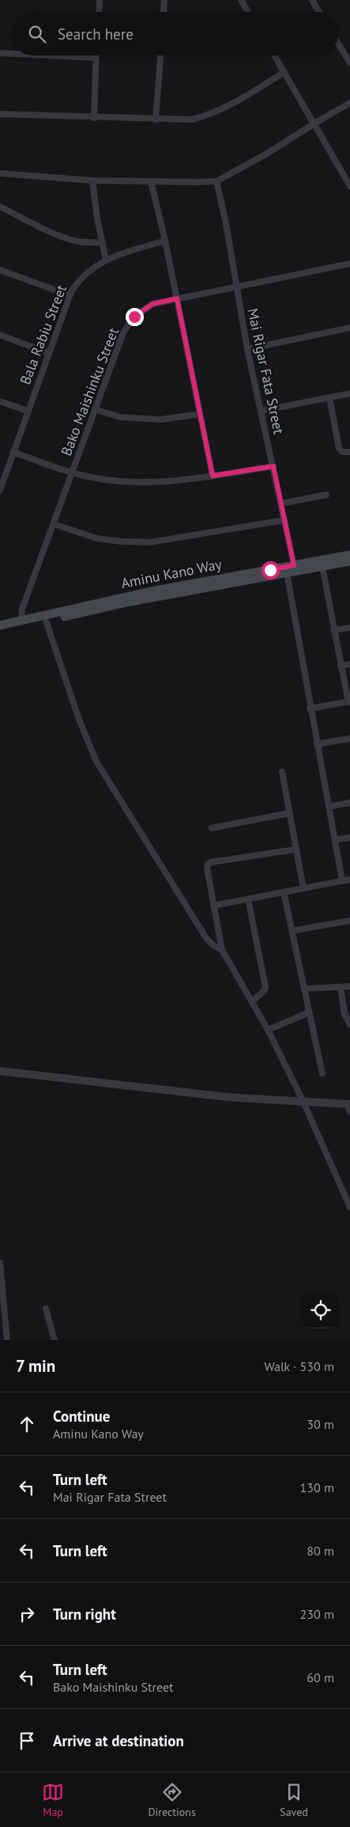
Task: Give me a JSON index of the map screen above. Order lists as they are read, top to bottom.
{
  "streets": {
    "main road": ["Aminu Kano Way"],
    "street": ["Bala Rabiu Street", "Mai Rigar Fata Street", "Bako Maishinku Street"]
  },
  "crossings": [
    ["Mai Rigar Fata Street", "Bako Maishinku Street"],
    ["Mai Rigar Fata Street", "Aminu Kano Way"],
    ["Bako Maishinku Street", "Aminu Kano Way"]
  ],
  "page": {
    "search": "Search here",
    "heading": ["7 min", "Walk · 530 m"],
    "list": [
      ["Continue", "Aminu Kano Way", "30 m"],
      ["Turn left", "Mai Rigar Fata Street", "130 m"],
      ["Turn left", "80 m"],
      ["Turn right", "230 m"],
      ["Turn left", "Bako Maishinku Street", "60 m"],
      "Arrive at destination"
    ],
    "nav": ["Map", "Directions", "Saved"]
  }
}
